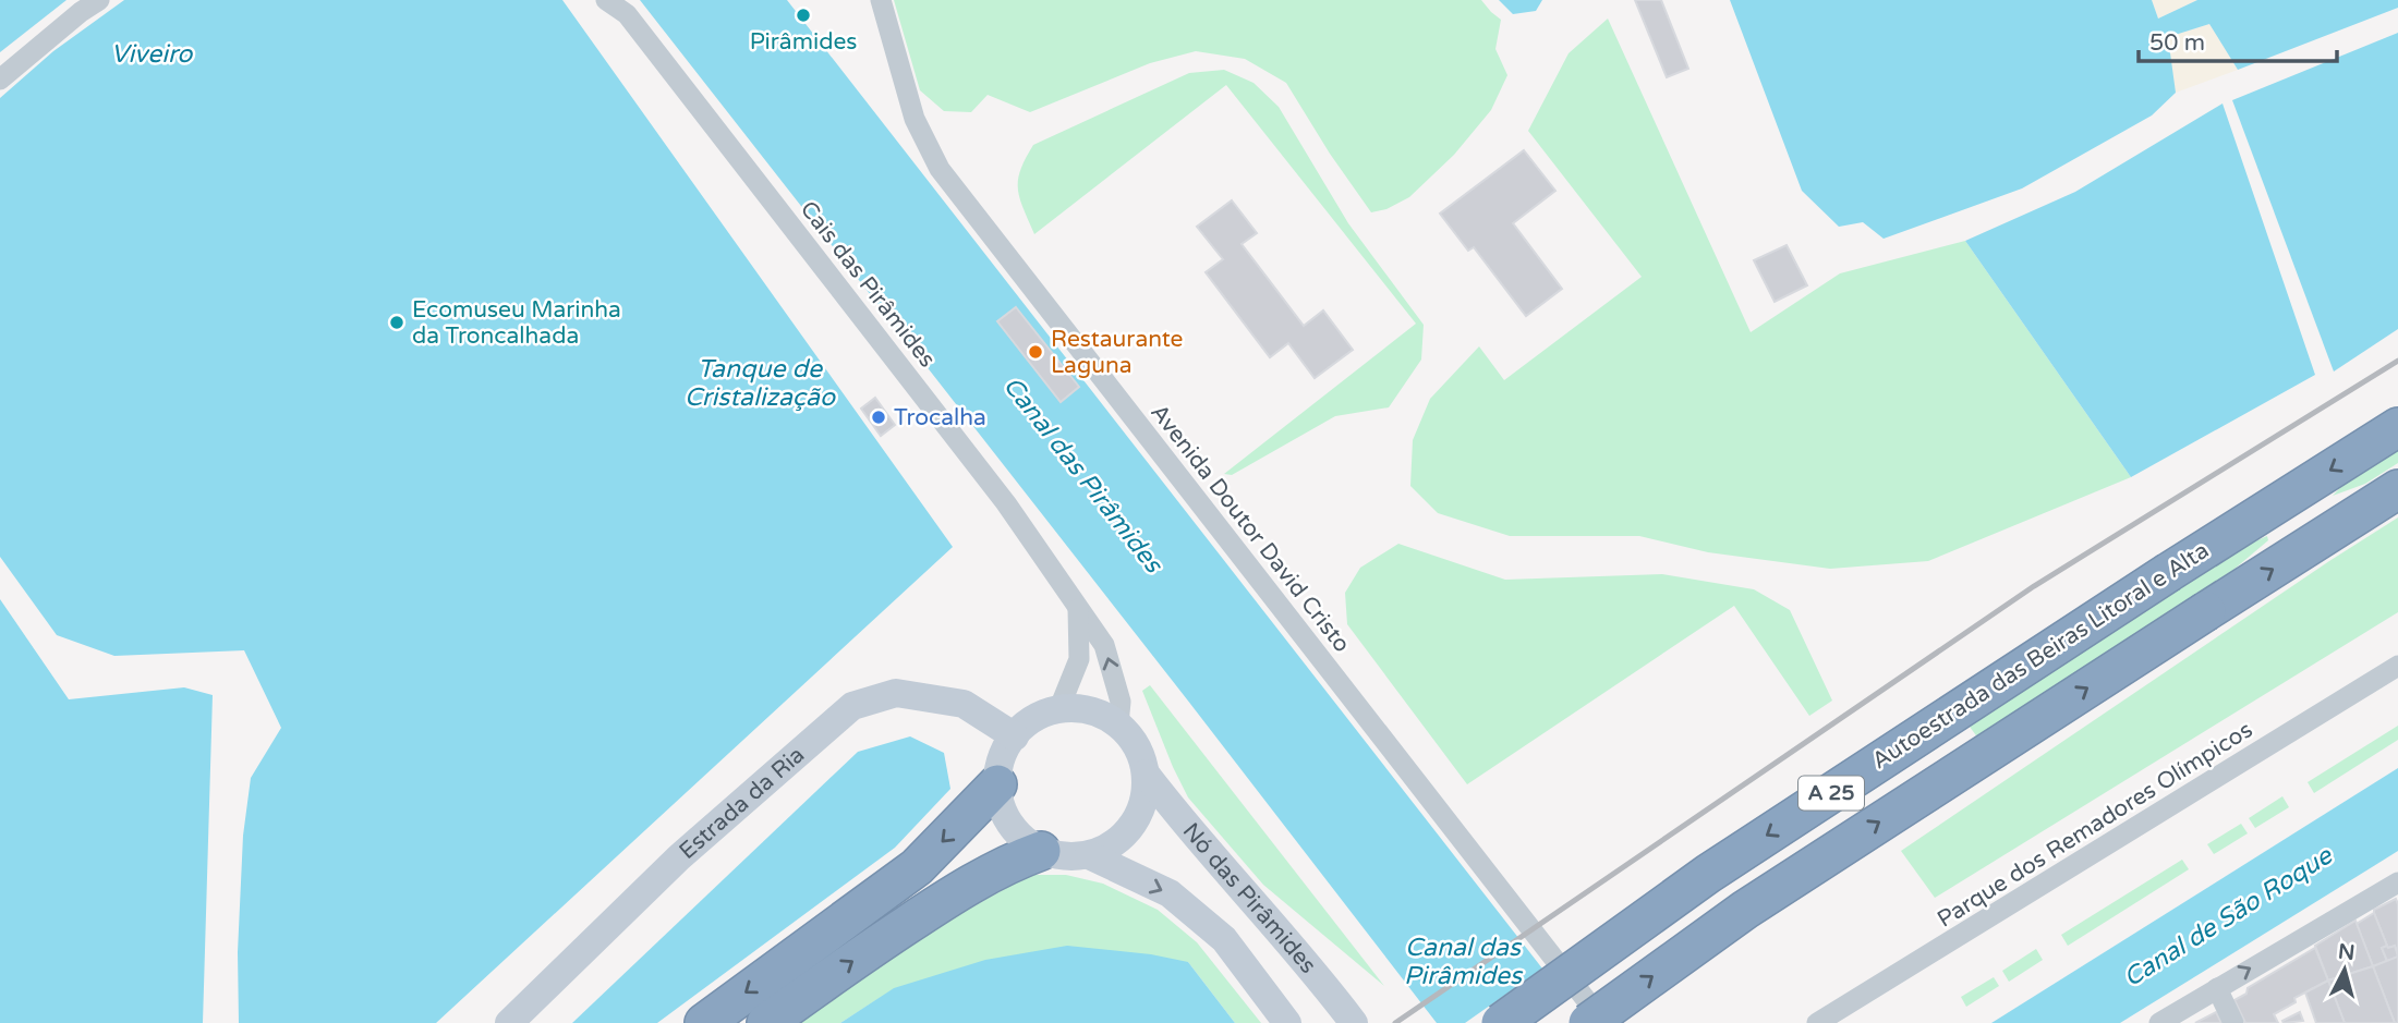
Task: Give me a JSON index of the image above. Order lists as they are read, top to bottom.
{
  "streets": {
    "highway": ["Autoestrada das Beiras Litoral e Alta", "A 25"],
    "main road": ["Estrada da Ria", "Nó das Pirâmides"],
    "street": ["Cais das Pirâmides", "Avenida Doutor David Cristo", "Parque dos Remadores Olímpicos"]
  },
  "crossings": [
    ["Cais das Pirâmides", "Estrada da Ria"],
    ["Cais das Pirâmides", "Nó das Pirâmides"],
    ["Estrada da Ria", "Nó das Pirâmides"]
  ],
  "water": [
    "Viveiro",
    "Tanque de Cristalização",
    "Canal das Pirâmides",
    "Canal de São Roque"
  ],
  "places": [
    "Pirâmides",
    "Ecomuseu Marinha da Troncalhada",
    "Restaurante Laguna",
    "Trocalha"
  ],
  "scale_bar": "50 m",
  "north": "top"
}
